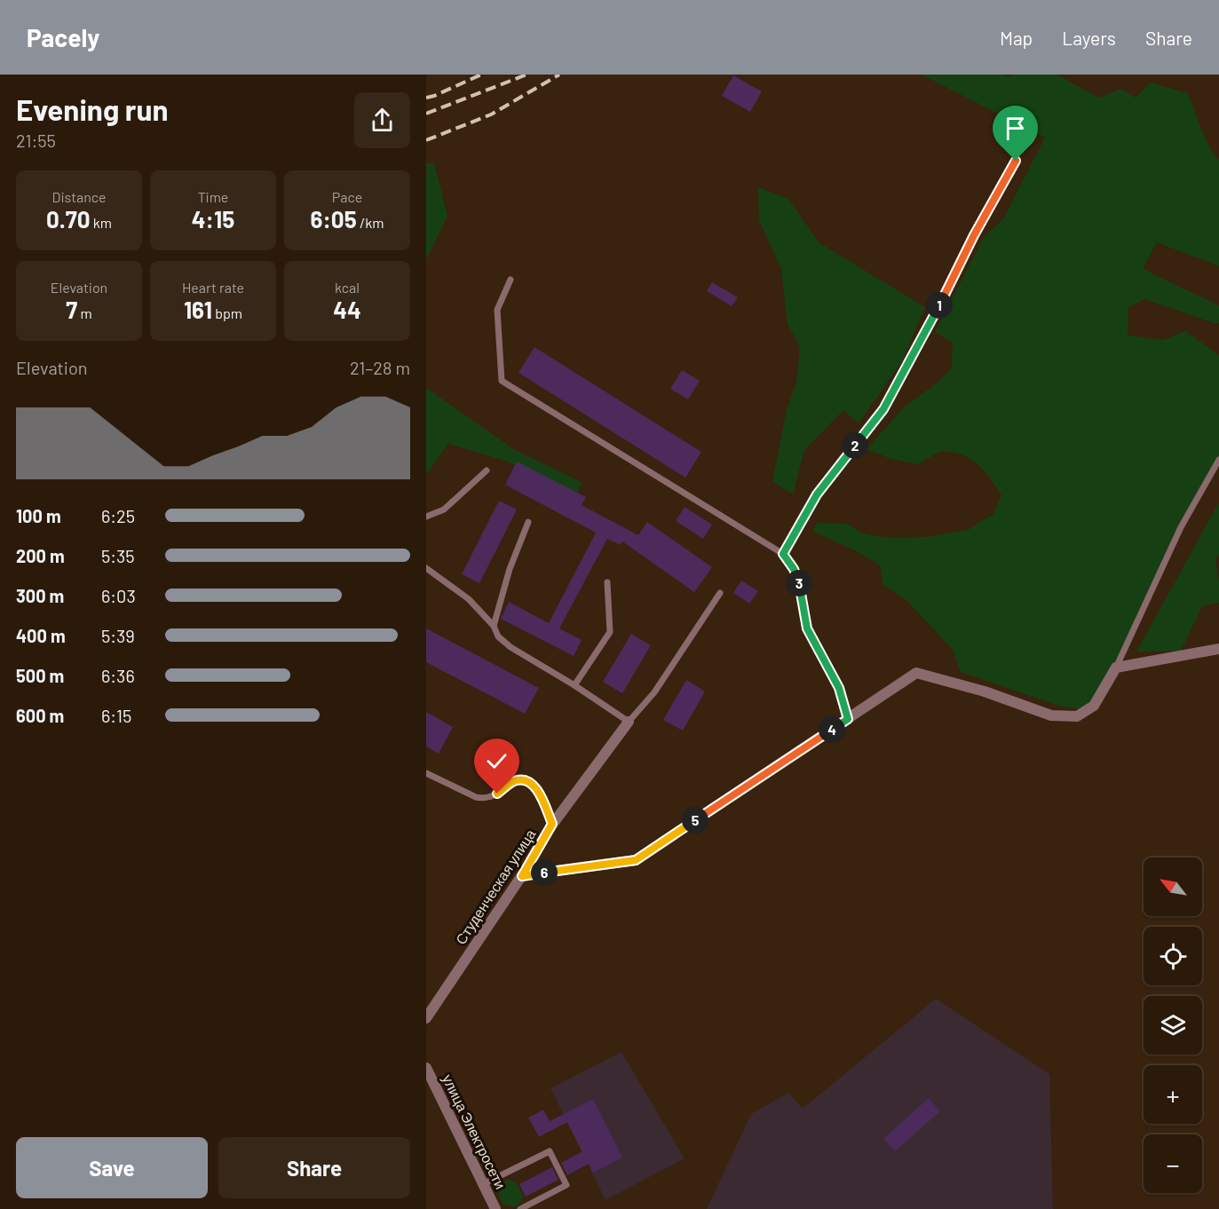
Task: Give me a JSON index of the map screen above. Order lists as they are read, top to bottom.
{
  "streets": {
    "street": ["Студенческая улица", "улица Электросети"]
  },
  "north": "top left",
  "page": {
    "header": "Pacely",
    "nav": ["Map", "Layers", "Share"],
    "heading": ["Evening run", "21:55"],
    "stats": [
      ["Distance", "0.70 km"],
      ["Time", "4:15"],
      ["Pace", "6:05 /km"],
      ["Elevation", "7 m"],
      ["Heart rate", "161 bpm"],
      ["kcal", "44"]
    ],
    "pins": [
      "1",
      "2",
      "3",
      "4",
      "5",
      "6"
    ],
    "chart": ["Elevation", "21–28 m"],
    "list": [
      {
        "name": "100 m",
        "note": "6:25"
      },
      {
        "name": "200 m",
        "note": "5:35"
      },
      {
        "name": "300 m",
        "note": "6:03"
      },
      {
        "name": "400 m",
        "note": "5:39"
      },
      {
        "name": "500 m",
        "note": "6:36"
      },
      {
        "name": "600 m",
        "note": "6:15"
      }
    ],
    "map_buttons": ["+", "−"],
    "buttons": ["Save", "Share"]
  }
}
